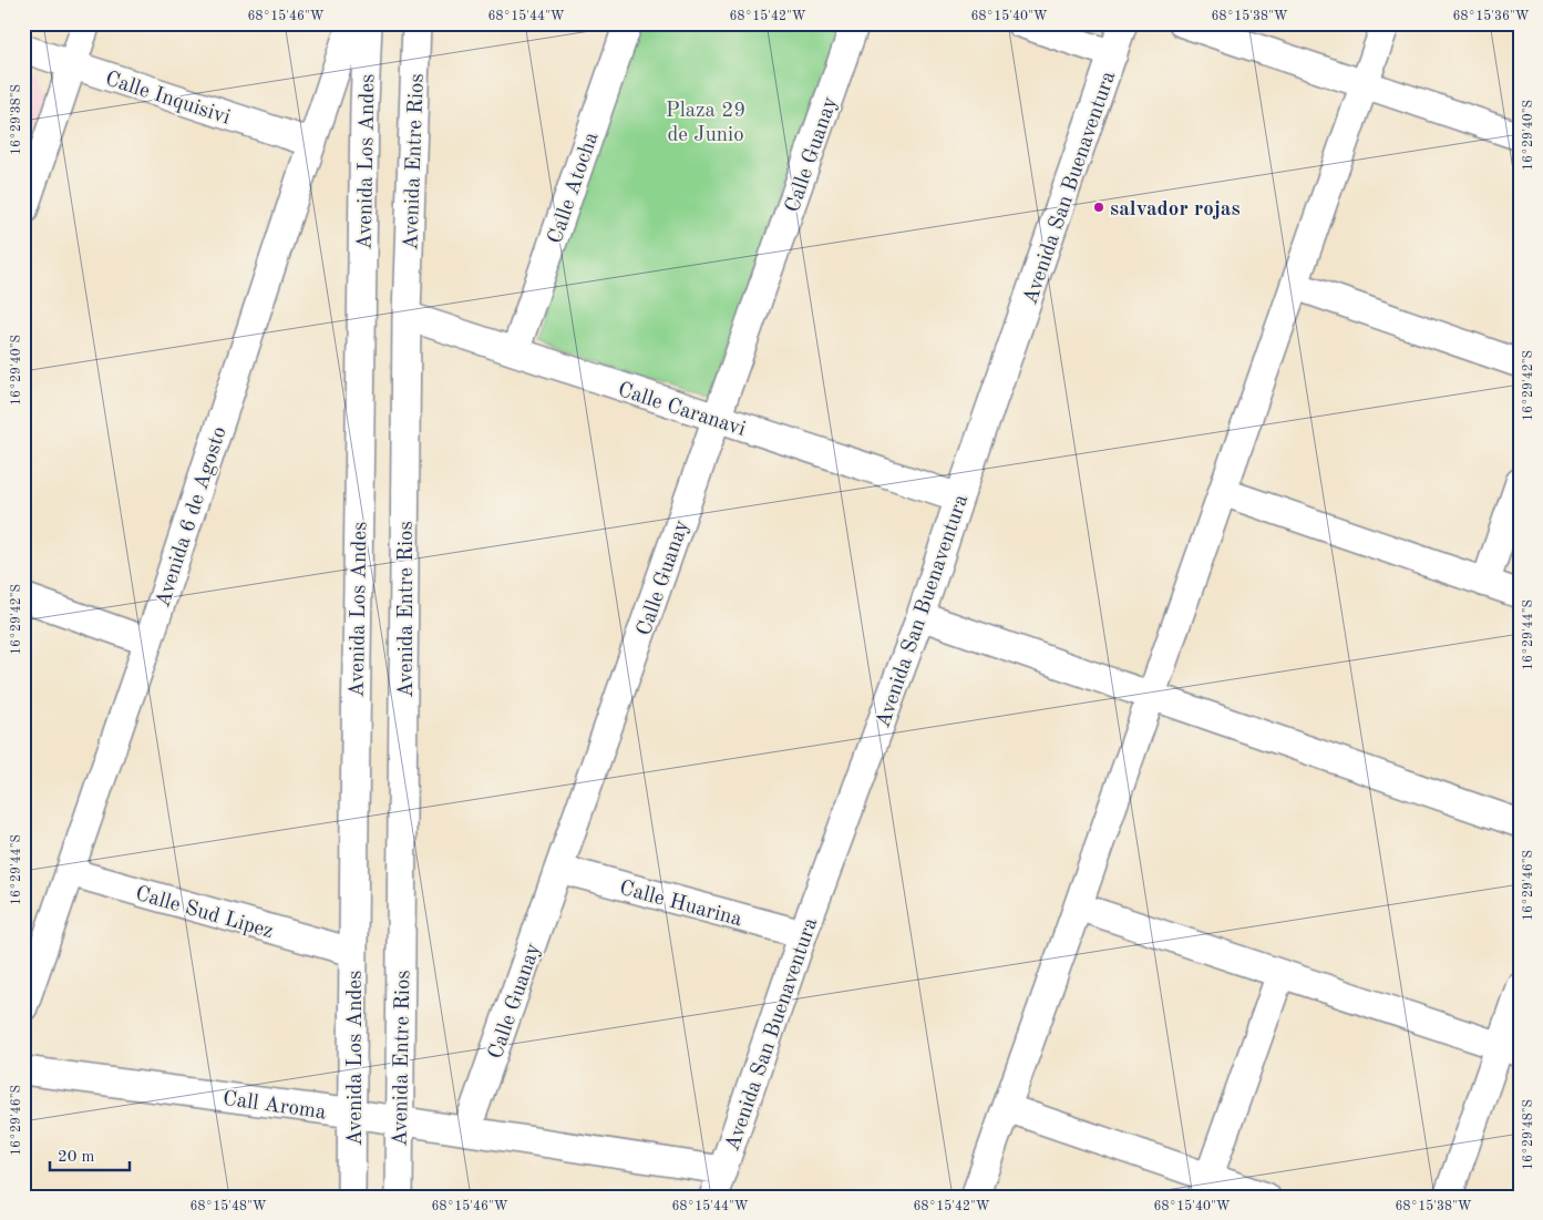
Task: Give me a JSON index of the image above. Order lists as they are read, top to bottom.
{
  "streets": {
    "street": [
      "Calle Inquisivi",
      "Calle Guanay",
      "Avenida Los Andes",
      "Avenida Entre Rios",
      "Calle Atocha",
      "Avenida San Buenaventura",
      "Calle Caranavi",
      "Avenida 6 de Agosto",
      "Calle Huarina",
      "Calle Sud Lipez",
      "Call Aroma"
    ]
  },
  "crossings": [
    ["Calle Inquisivi", "Avenida 6 de Agosto"],
    ["Calle Guanay", "Calle Caranavi"],
    ["Calle Guanay", "Calle Huarina"],
    ["Calle Guanay", "Call Aroma"],
    ["Avenida Los Andes", "Call Aroma"],
    ["Avenida Entre Rios", "Calle Caranavi"],
    ["Avenida Entre Rios", "Call Aroma"],
    ["Calle Atocha", "Calle Caranavi"],
    ["Avenida San Buenaventura", "Calle Caranavi"],
    ["Avenida San Buenaventura", "Calle Huarina"],
    ["Avenida San Buenaventura", "Call Aroma"],
    ["Avenida 6 de Agosto", "Calle Sud Lipez"]
  ],
  "parks": ["Plaza 29 de Junio"],
  "places": ["salvador rojas"],
  "scale_bar": "20 m",
  "coordinates": [
    "68°15'46\"W",
    "68°15'44\"W",
    "68°15'42\"W",
    "68°15'40\"W",
    "68°15'38\"W",
    "68°15'36\"W",
    "16°29'38\"S",
    "16°29'40\"S",
    "16°29'42\"S",
    "16°29'44\"S",
    "16°29'46\"S",
    "16°29'48\"S",
    "68°15'48\"W"
  ]
}
